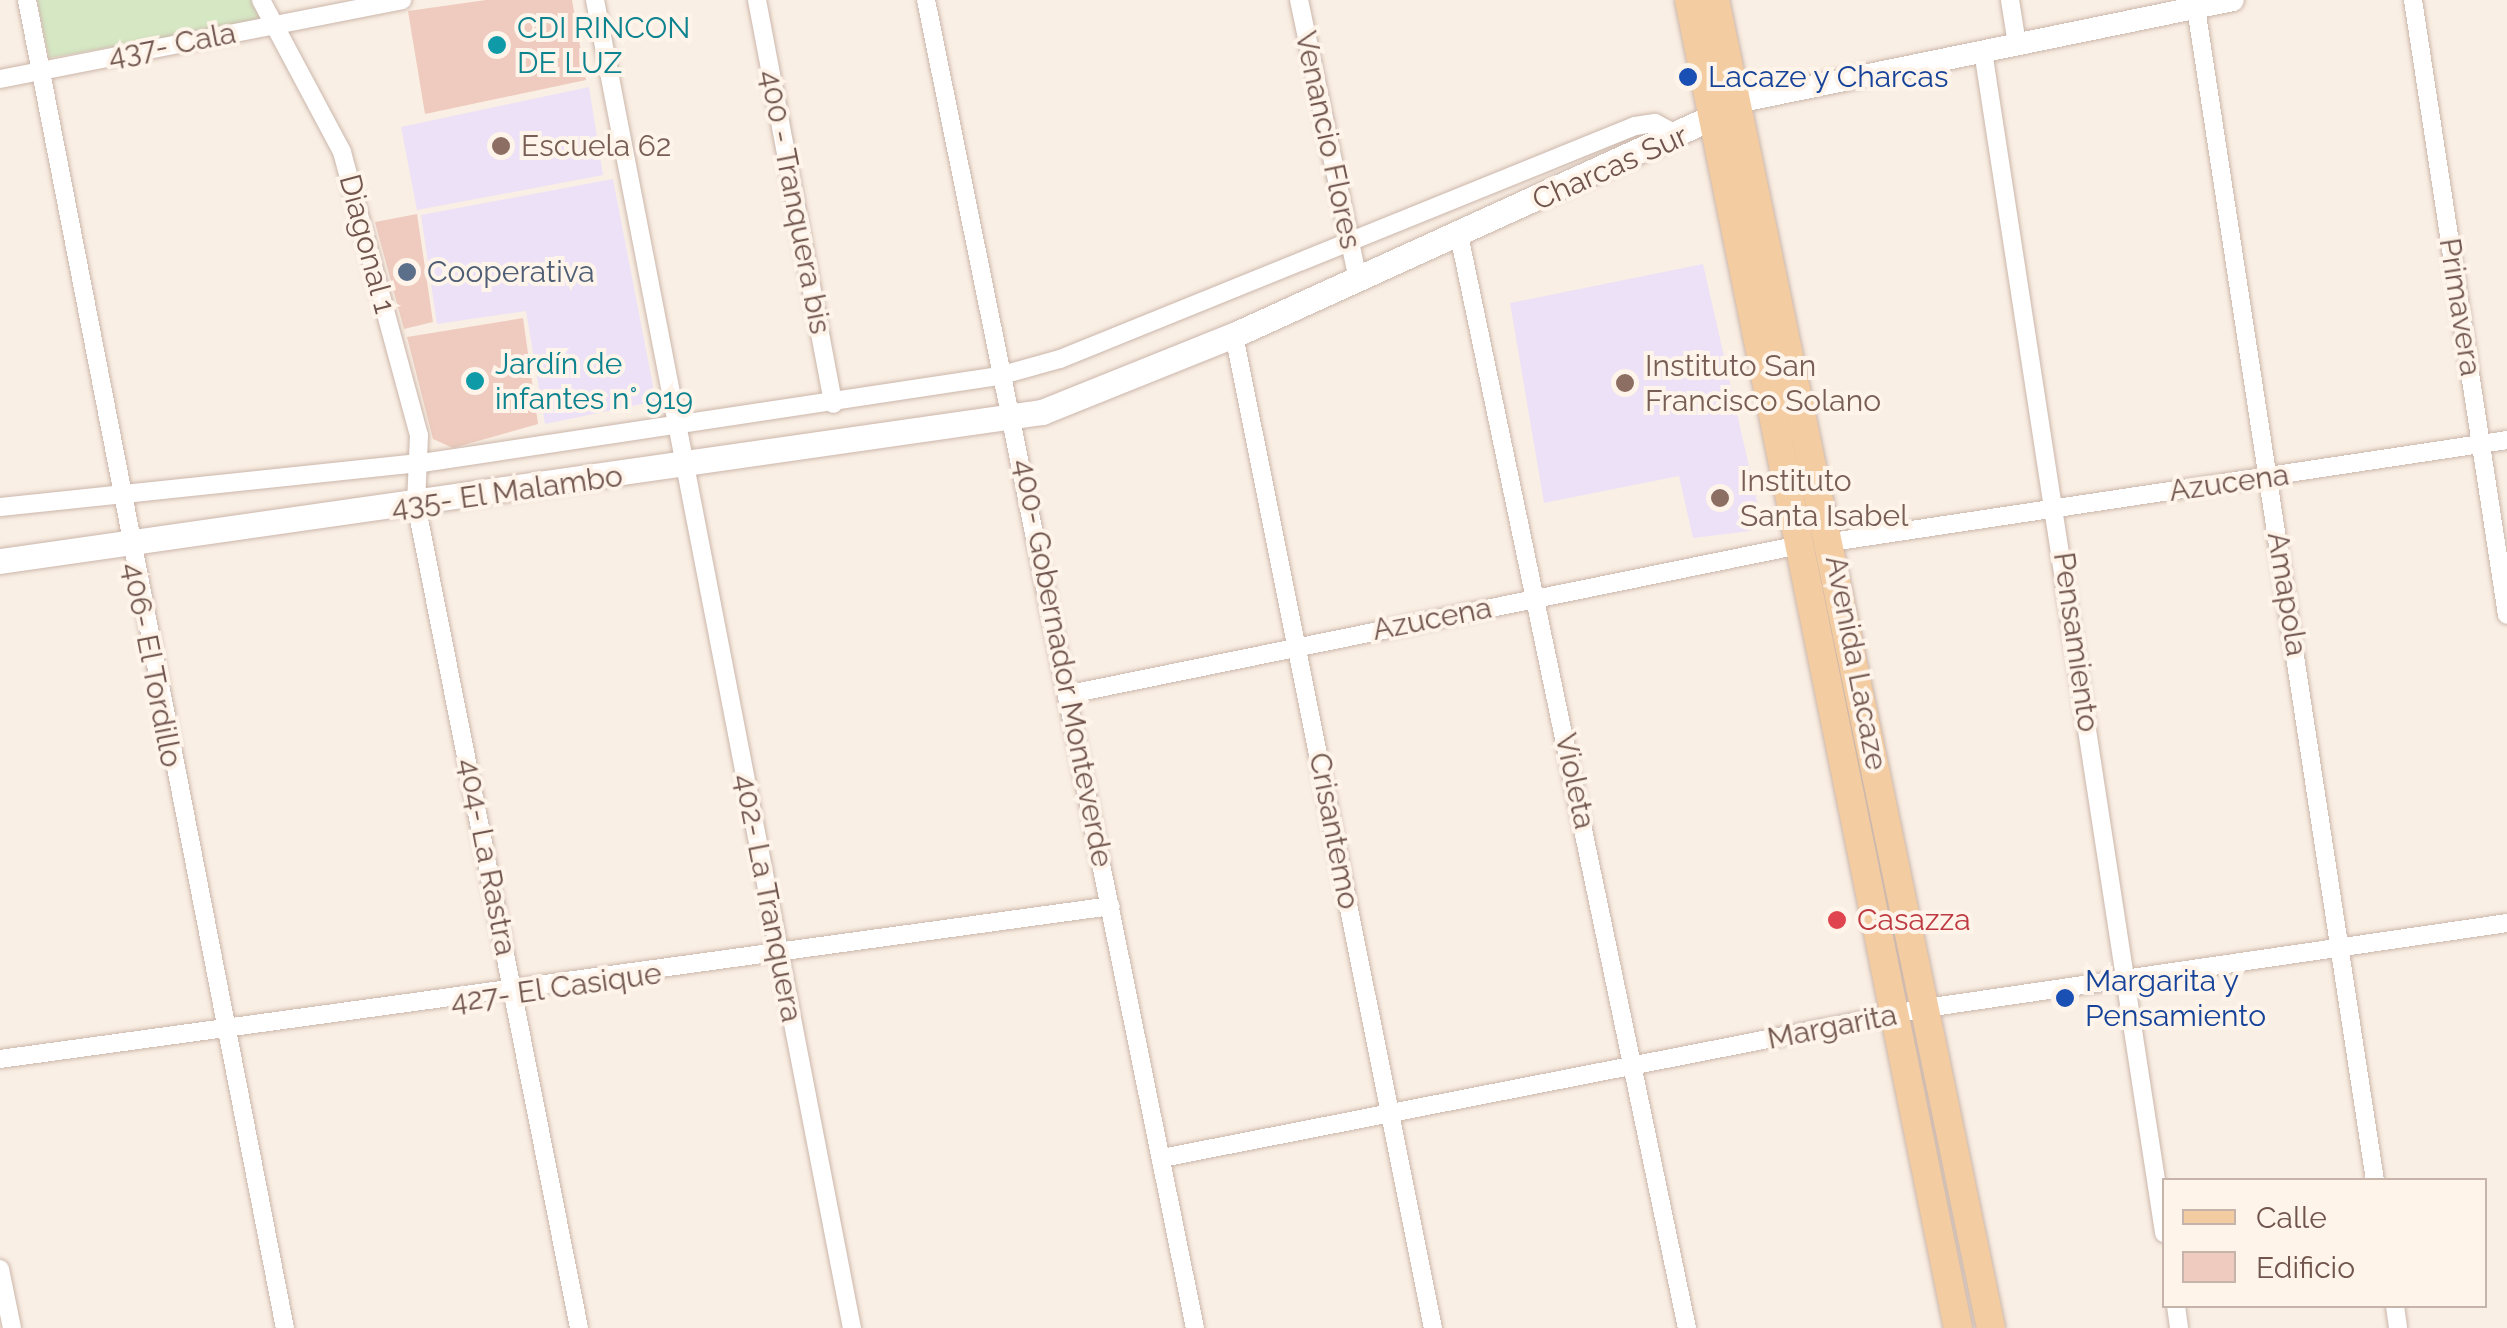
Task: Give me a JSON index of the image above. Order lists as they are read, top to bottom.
{
  "streets": {
    "main road": ["Charcas Sur", "435- El Malambo", "Avenida Lacaze"],
    "street": [
      "437- Cala",
      "Venancio Flores",
      "400 - Tranquera bis",
      "Diagonal 1",
      "Primavera",
      "Azucena",
      "Amapola",
      "Pensamiento",
      "400- Gobernador Monteverde",
      "406- El Tordillo",
      "Violeta",
      "Crisantemo",
      "404- La Rastra",
      "402- La Tranquera",
      "427- El Casique",
      "Margarita"
    ]
  },
  "crossings": [
    ["437- Cala", "Diagonal 1"],
    ["437- Cala", "406- El Tordillo"],
    ["Venancio Flores", "Charcas Sur"],
    ["Charcas Sur", "435- El Malambo"],
    ["Charcas Sur", "Amapola"],
    ["Charcas Sur", "Pensamiento"],
    ["Charcas Sur", "400- Gobernador Monteverde"],
    ["Charcas Sur", "Avenida Lacaze"],
    ["Charcas Sur", "Violeta"],
    ["Charcas Sur", "Crisantemo"],
    ["Diagonal 1", "435- El Malambo"],
    ["Diagonal 1", "404- La Rastra"],
    ["Primavera", "Azucena"],
    ["Azucena", "Amapola"],
    ["Azucena", "Pensamiento"],
    ["Azucena", "400- Gobernador Monteverde"],
    ["Azucena", "Avenida Lacaze"],
    ["Azucena", "Violeta"],
    ["Azucena", "Crisantemo"],
    ["435- El Malambo", "400- Gobernador Monteverde"],
    ["435- El Malambo", "406- El Tordillo"],
    ["435- El Malambo", "404- La Rastra"],
    ["435- El Malambo", "402- La Tranquera"],
    ["Amapola", "Margarita"],
    ["Pensamiento", "Margarita"],
    ["400- Gobernador Monteverde", "427- El Casique"],
    ["400- Gobernador Monteverde", "Margarita"],
    ["Avenida Lacaze", "Margarita"],
    ["406- El Tordillo", "427- El Casique"],
    ["Violeta", "Margarita"],
    ["Crisantemo", "Margarita"],
    ["404- La Rastra", "427- El Casique"],
    ["402- La Tranquera", "427- El Casique"]
  ],
  "places": [
    "CDI RINCON DE LUZ",
    "Lacaze y Charcas",
    "Escuela 62",
    "Cooperativa",
    "Jardín de infantes n° 919",
    "Instituto San Francisco Solano",
    "Instituto Santa Isabel",
    "Casazza",
    "Margarita y Pensamiento"
  ],
  "legend": ["Calle", "Edificio"]
}
